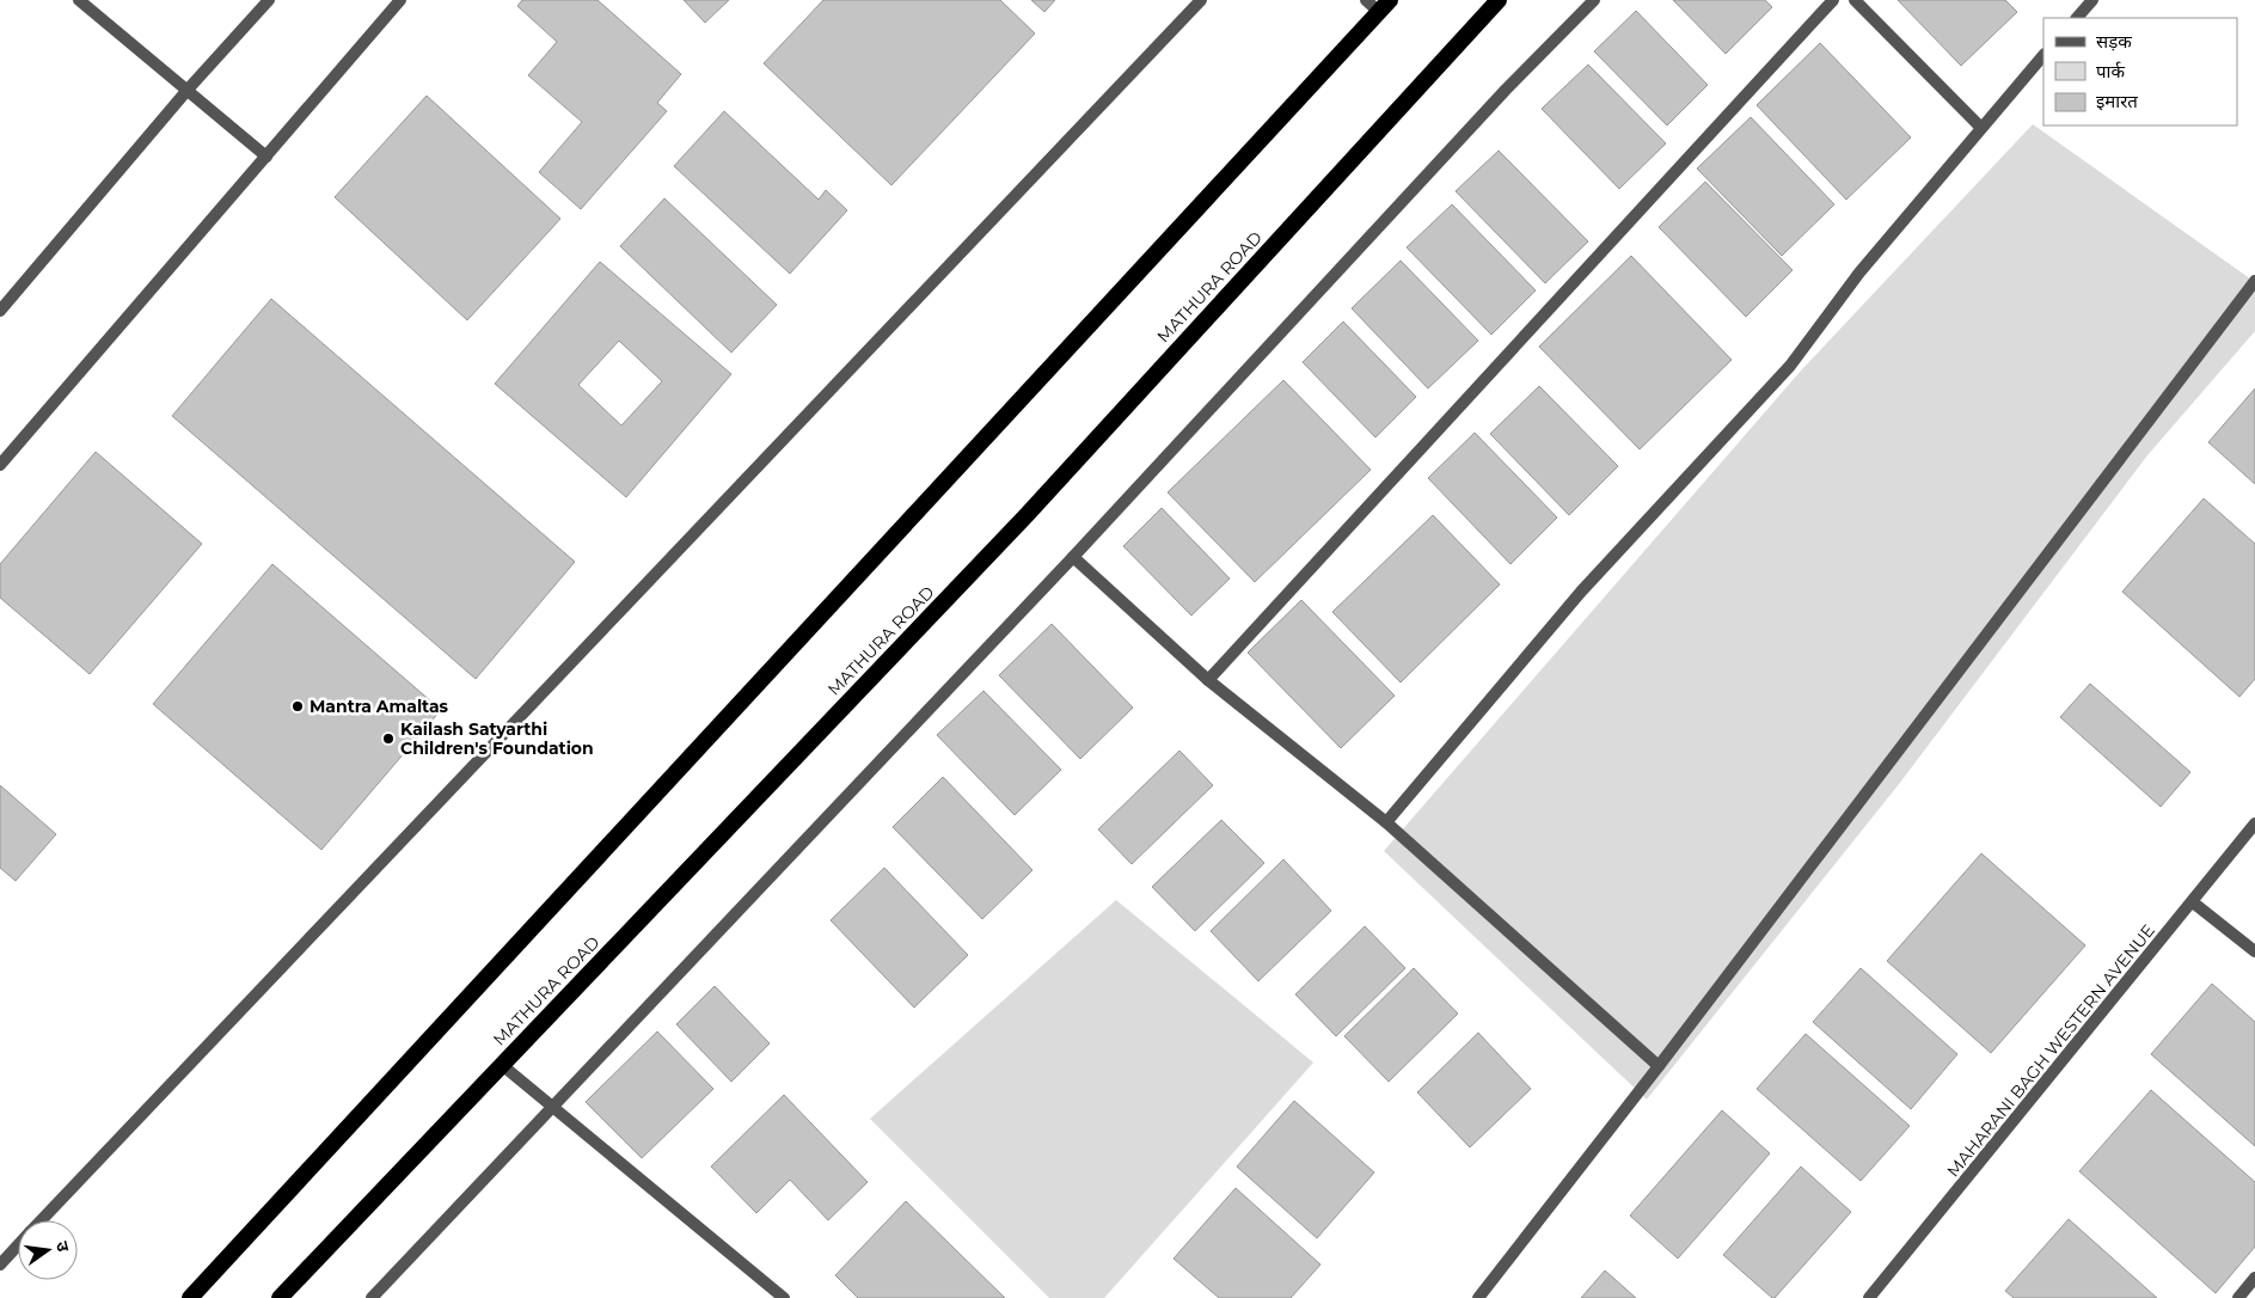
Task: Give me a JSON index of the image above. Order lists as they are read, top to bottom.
{
  "streets": {
    "highway": ["MATHURA ROAD"],
    "street": ["MAHARANI BAGH WESTERN AVENUE"]
  },
  "places": ["Mantra Amaltas", "Kailash Satyarthi Children's Foundation"],
  "legend": ["सड़क", "पार्क", "इमारत"],
  "north": "right"
}
